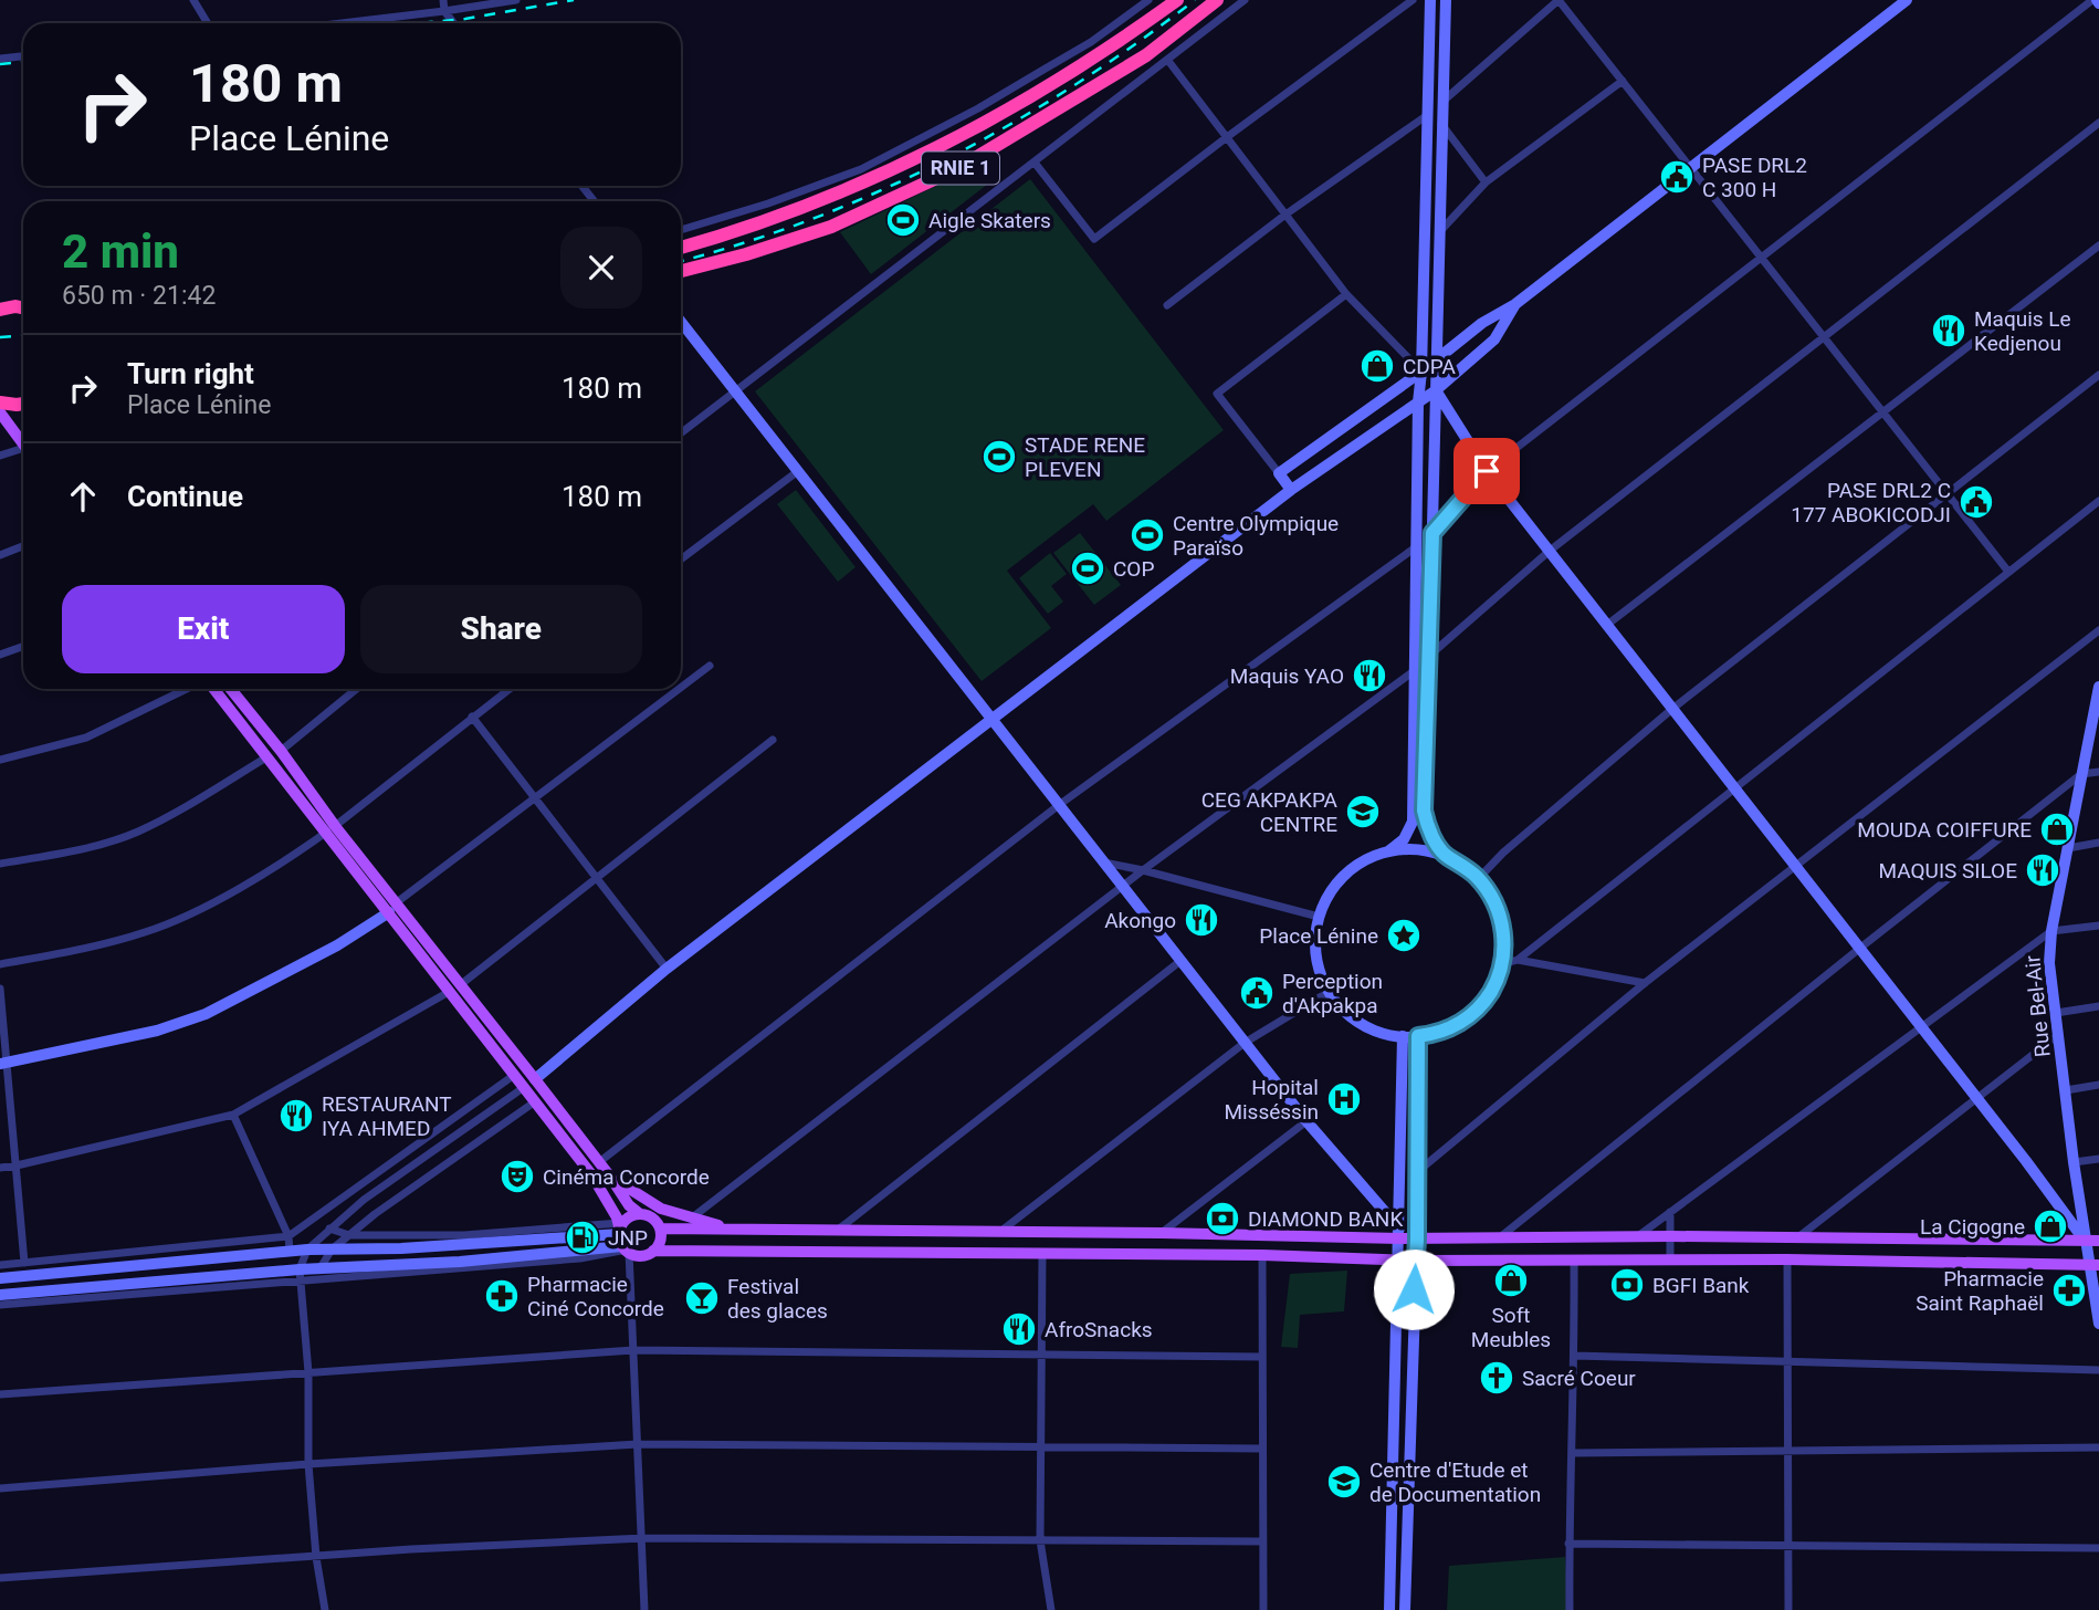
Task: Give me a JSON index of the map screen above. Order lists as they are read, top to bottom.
{
  "streets": {
    "highway": ["RNIE 1"],
    "street": ["Rue Bel-Air"]
  },
  "places": {
    "public building": ["PASE DRL2 C 300 H", "PASE DRL2 C 177 ABOKICODJI", "Perception d'Akpakpa"],
    "sports": [
      "Aigle Skaters",
      "STADE RENE PLEVEN",
      "Centre Olympique Paraïso",
      "COP"
    ],
    "restaurant": [
      "Maquis Le Kedjenou",
      "Maquis YAO",
      "MAQUIS SILOE",
      "Akongo",
      "RESTAURANT IYA AHMED",
      "AfroSnacks"
    ],
    "shop": [
      "CDPA",
      "MOUDA COIFFURE",
      "La Cigogne",
      "Soft Meubles"
    ],
    "school or university": ["CEG AKPAKPA CENTRE", "Centre d'Etude et de Documentation"],
    "place": ["Place Lénine"],
    "hospital": ["Hopital Misséssin"],
    "theatre": ["Cinéma Concorde"],
    "bank": ["DIAMOND BANK", "BGFI Bank"],
    "fuel station": ["JNP"],
    "pharmacy": ["Pharmacie Saint Raphaël", "Pharmacie Ciné Concorde"],
    "bar": ["Festival des glaces"],
    "church": ["Sacré Coeur"]
  },
  "page": {
    "turn": ["180 m", "Place Lénine"],
    "heading": ["2 min", "650 m · 21:42"],
    "list": [
      {
        "name": "Turn right",
        "note": "Place Lénine",
        "value": "180 m"
      },
      {
        "name": "Continue",
        "value": "180 m"
      }
    ],
    "buttons": ["Exit", "Share"]
  }
}
